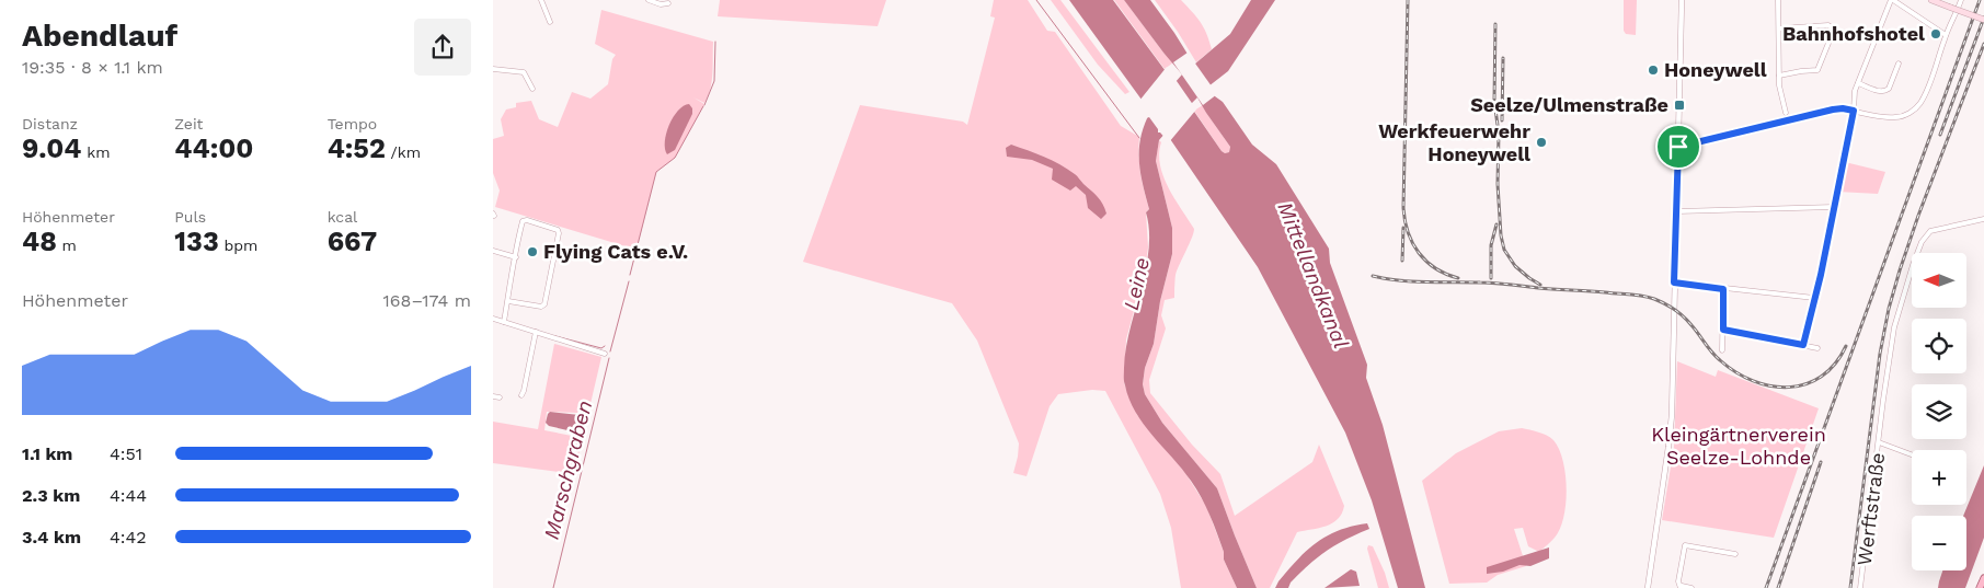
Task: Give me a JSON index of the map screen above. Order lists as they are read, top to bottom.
{
  "streets": {
    "street": ["Werftstraße"]
  },
  "water": ["Mittellandkanal", "Leine", "Marschgraben"],
  "parks": ["Kleingärtnerverein Seelze-Lohnde"],
  "places": {
    "other": [
      "Bahnhofshotel",
      "Honeywell",
      "Werkfeuerwehr Honeywell",
      "Flying Cats e.V."
    ],
    "transit": ["Seelze/Ulmenstraße"]
  },
  "north": "left",
  "page": {
    "heading": ["Abendlauf", "19:35 · 8 × 1.1 km"],
    "stats": [
      ["Distanz", "9.04 km"],
      ["Zeit", "44:00"],
      ["Tempo", "4:52 /km"],
      ["Höhenmeter", "48 m"],
      ["Puls", "133 bpm"],
      ["kcal", "667"]
    ],
    "map_buttons": ["+", "−"],
    "chart": ["Höhenmeter", "168–174 m"],
    "list": [
      {
        "name": "1.1 km",
        "note": "4:51"
      },
      {
        "name": "2.3 km",
        "note": "4:44"
      },
      {
        "name": "3.4 km",
        "note": "4:42"
      }
    ]
  }
}
